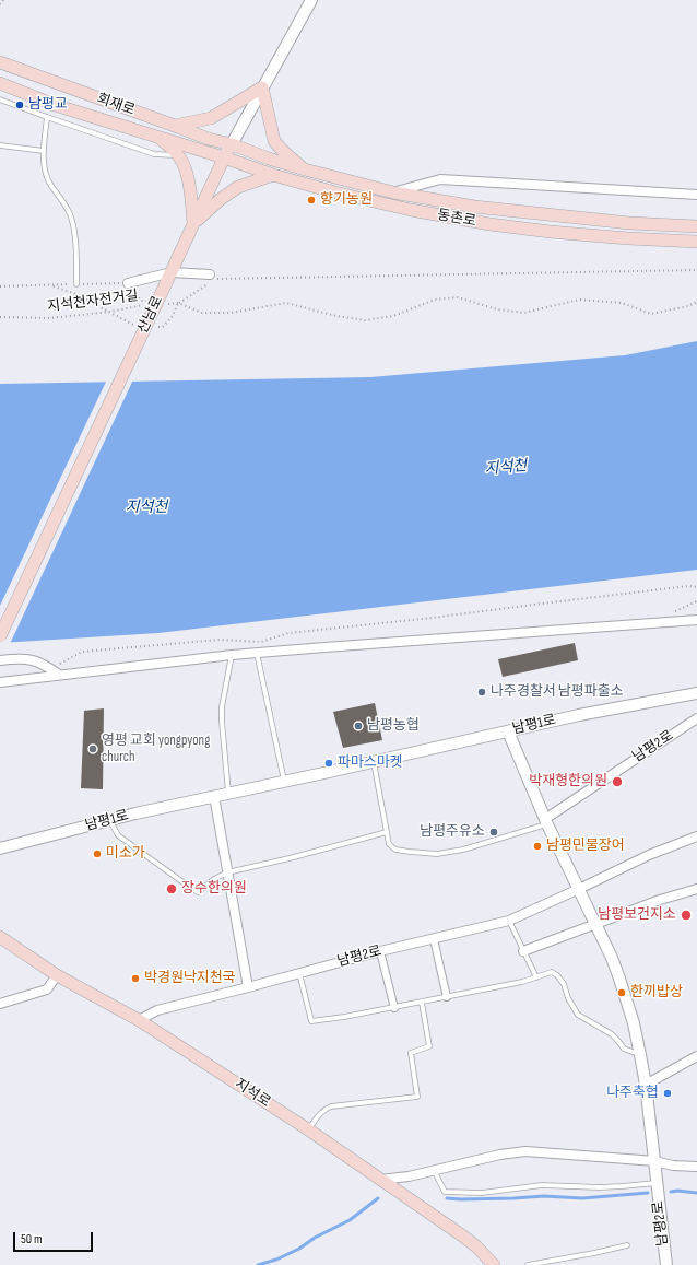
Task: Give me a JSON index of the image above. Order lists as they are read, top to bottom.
{
  "streets": {
    "main road": [
      "회재로",
      "동촌로",
      "산남로",
      "지석로"
    ],
    "street": ["남평1로", "남평2로"],
    "path": ["지석천자전거길"]
  },
  "crossings": [
    ["회재로", "동촌로"],
    ["회재로", "산남로"],
    ["동촌로", "산남로"],
    ["남평1로", "남평2로"],
    ["남평2로", "지석로"]
  ],
  "water": ["지석천"],
  "places": [
    "남평교",
    "향기농원",
    "나주경찰서 남평파출소",
    "남평농협",
    "영평 교회 yongpyong church",
    "파마스마켓",
    "박재형한의원",
    "남평주유소",
    "남평민물장어",
    "미소가",
    "장수한의원",
    "남평보건지소",
    "박경원낙지천국",
    "한끼밥상",
    "나주축협"
  ],
  "scale_bar": "50 m"
}
